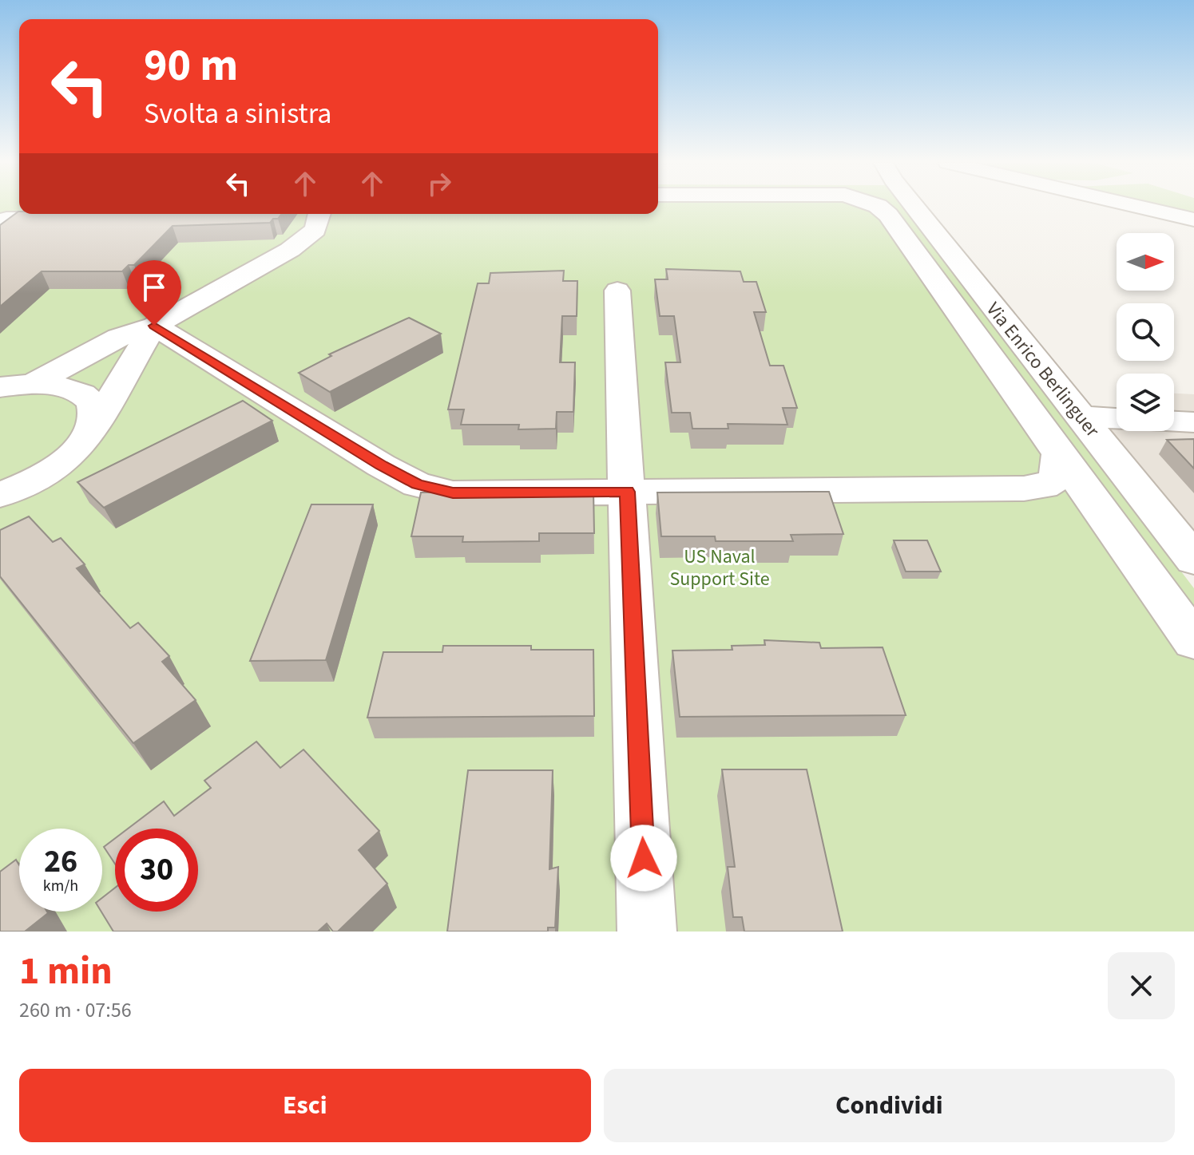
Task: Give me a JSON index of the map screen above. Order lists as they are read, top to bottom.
{
  "streets": {
    "street": ["Via Enrico Berlinguer"]
  },
  "parks": ["US Naval Support Site"],
  "north": "right",
  "page": {
    "turn": ["90 m", "Svolta a sinistra"],
    "speed": "26 km/h",
    "limit": "30",
    "heading": ["1 min", "260 m · 07:56"],
    "buttons": ["Esci", "Condividi"]
  }
}
